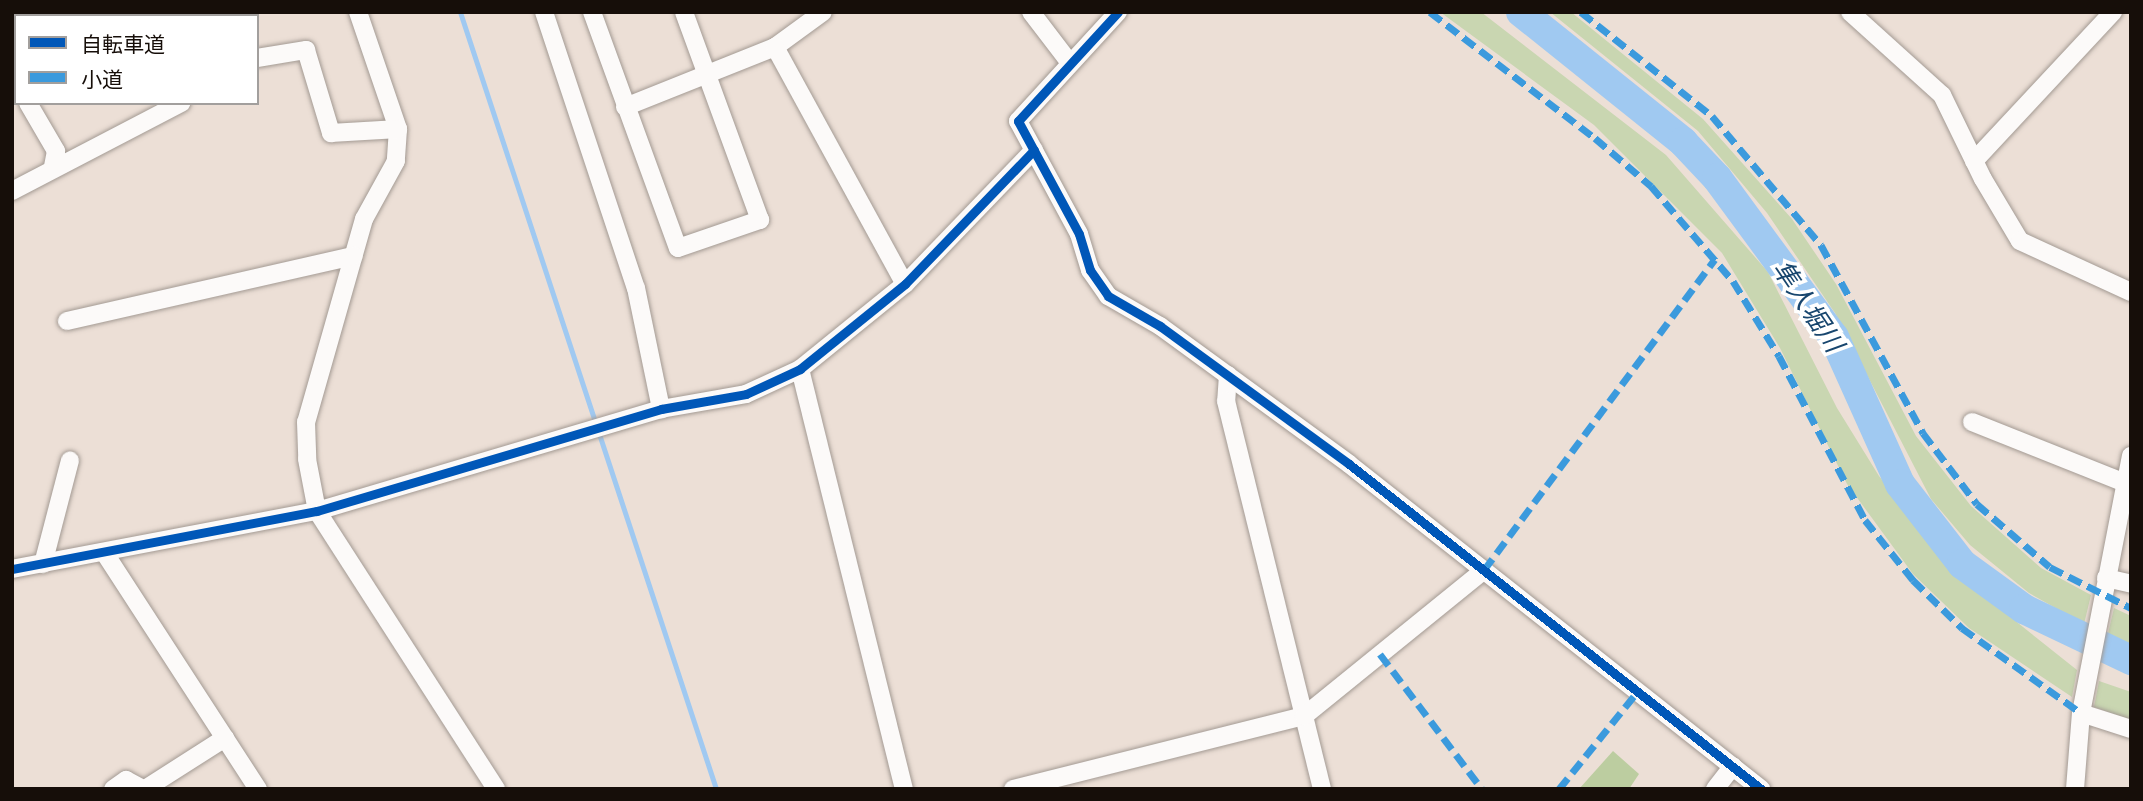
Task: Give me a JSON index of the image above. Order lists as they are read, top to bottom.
{
  "water": ["隼人堀川"],
  "legend": ["自転車道", "小道"]
}
